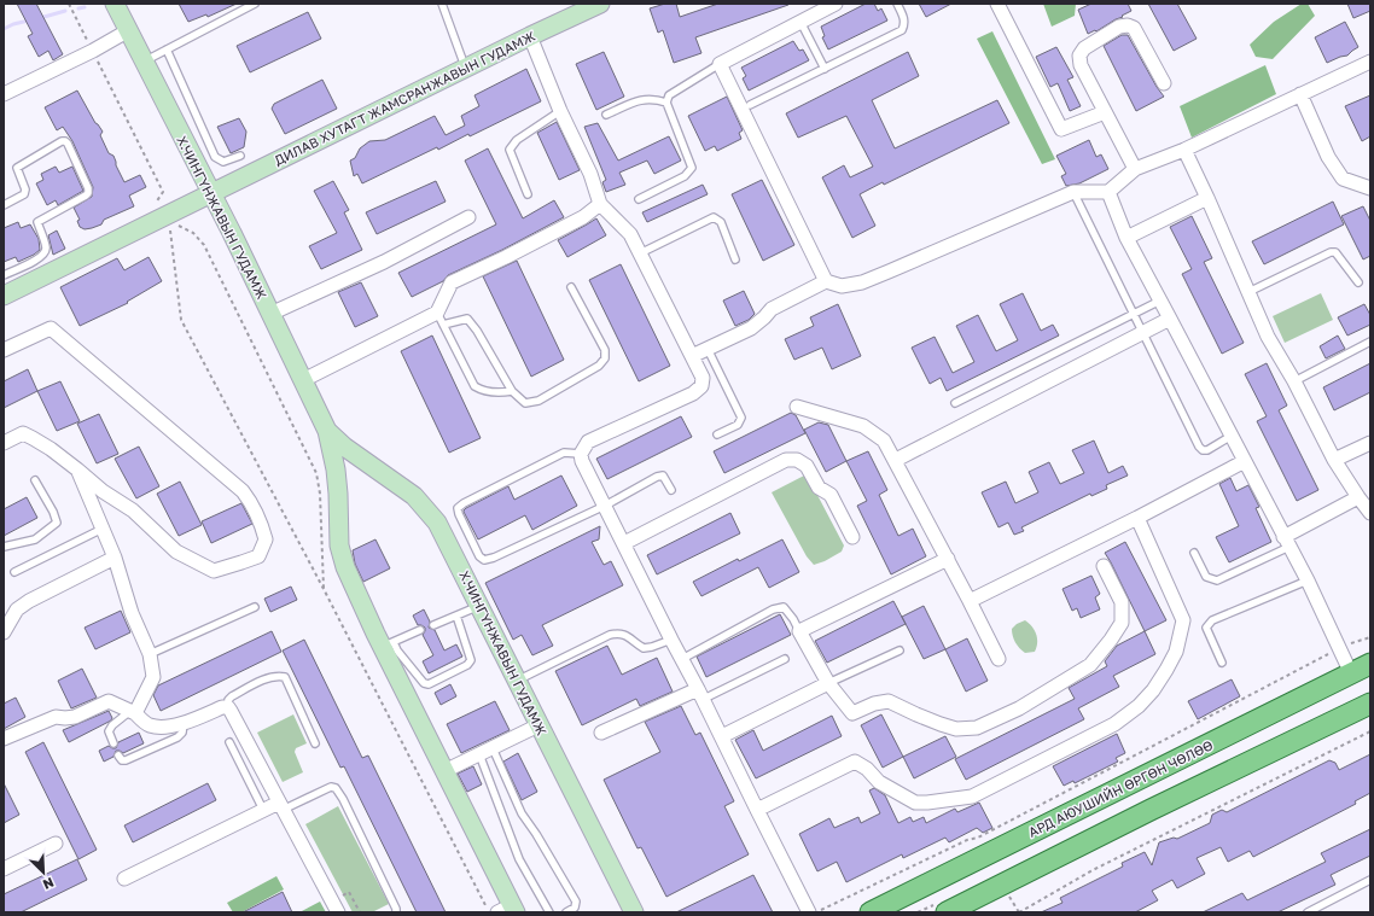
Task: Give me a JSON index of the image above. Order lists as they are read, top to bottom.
{
  "streets": {
    "main road": ["ДИЛАВ ХУТАГТ ЖАМСРАНЖАВЫН ГУДАМЖ", "Х.ЧИНГҮНЖАВЫН ГУДАМЖ", "АРД АЮУШИЙН ӨРГӨН ЧӨЛӨӨ"]
  },
  "crossings": [
    ["ДИЛАВ ХУТАГТ ЖАМСРАНЖАВЫН ГУДАМЖ", "Х.ЧИНГҮНЖАВЫН ГУДАМЖ"]
  ],
  "north": "bottom right"
}
